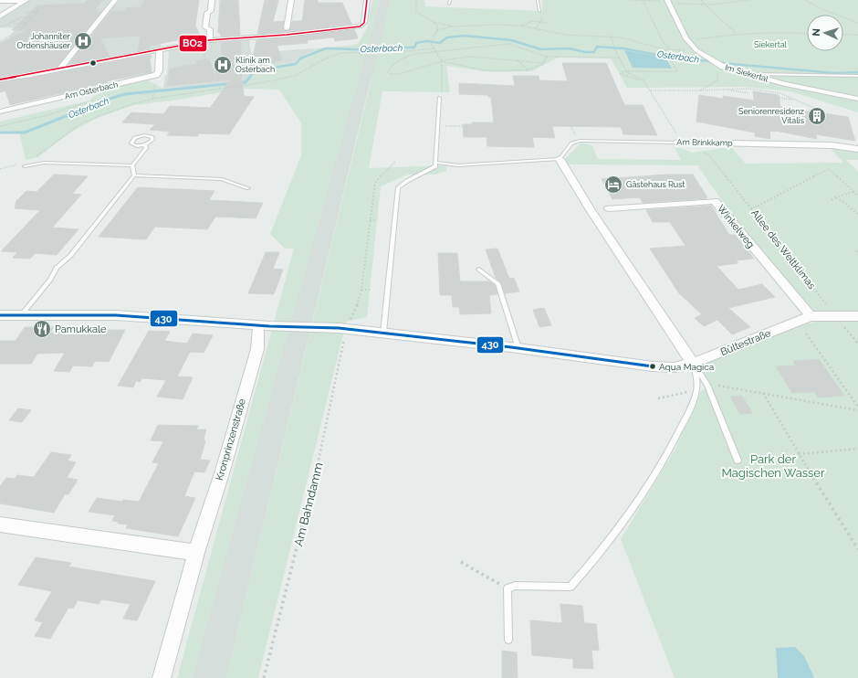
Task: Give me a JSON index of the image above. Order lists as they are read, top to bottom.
{
  "streets": {
    "street": [
      "Im Siekertal",
      "Am Osterbach",
      "Am Brinkkamp",
      "Winkelweg",
      "Bültestraße",
      "Kronprinzenstraße"
    ],
    "path": ["Allee des Weltklimas", "Am Bahndamm"]
  },
  "crossings": [
    ["Winkelweg", "Bültestraße"],
    ["Allee des Weltklimas", "Bültestraße"],
    ["Bültestraße", "Kronprinzenstraße"],
    ["Bültestraße", "Am Bahndamm"]
  ],
  "water": ["Osterbach"],
  "parks": ["Siekertal", "Park der Magischen Wasser"],
  "places": {
    "hospital": ["Johanniter Ordenshäuser", "Klinik am Osterbach"],
    "building": ["Seniorenresidenz Vitalis"],
    "hotel": ["Gästehaus Rust"],
    "restaurant": ["Pamukkale"],
    "other": ["Aqua Magica"]
  },
  "lines": ["transit line BO2", "transit line 430"],
  "north": "left"
}
